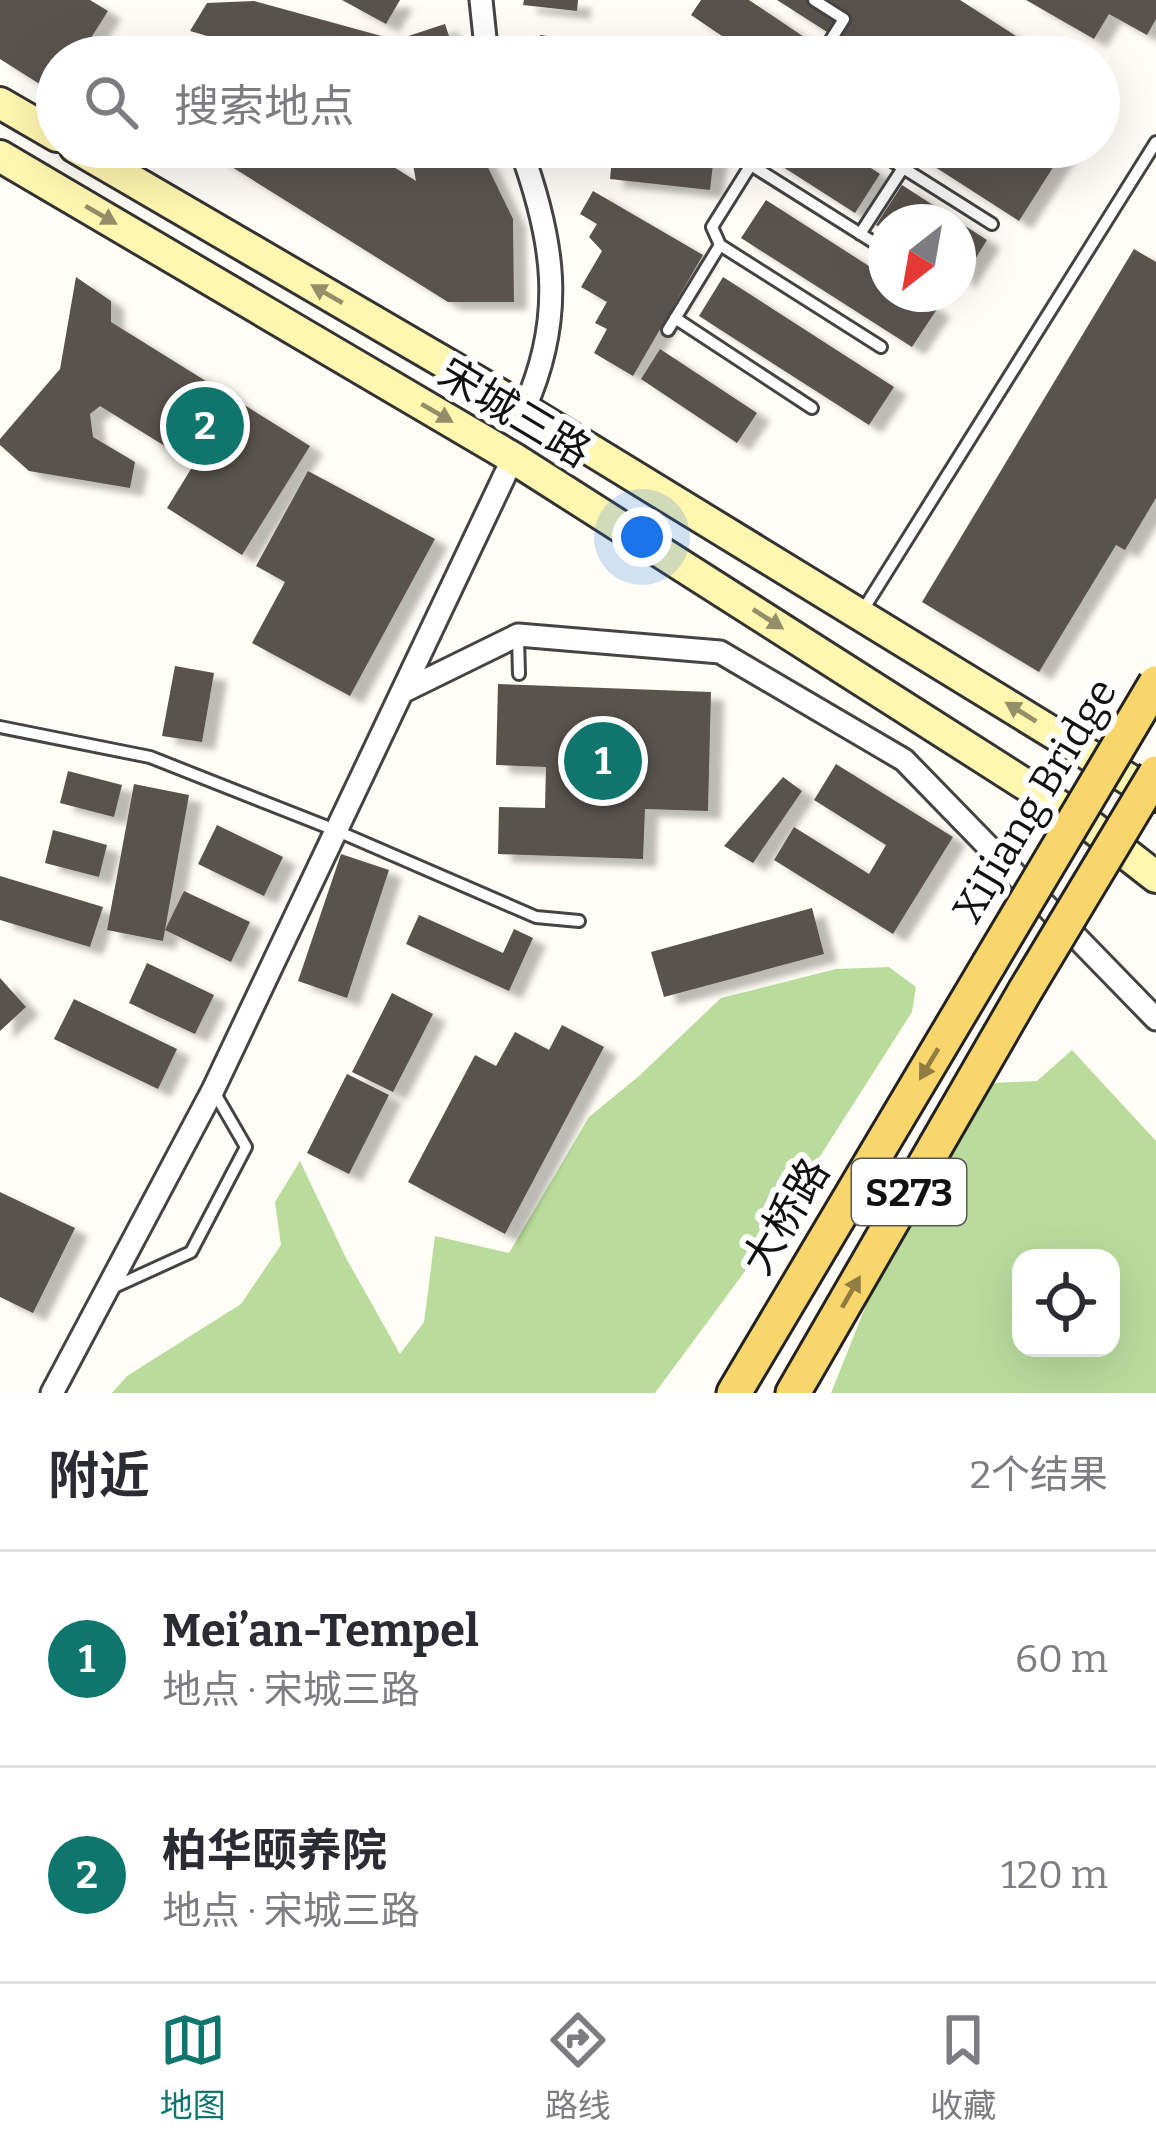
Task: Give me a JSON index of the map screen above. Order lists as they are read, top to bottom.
{
  "streets": {
    "main road": [
      "宋城三路",
      "XiJiang Bridge",
      "S273",
      "大桥路"
    ]
  },
  "crossings": [
    ["XiJiang Bridge", "大桥路"]
  ],
  "north": "bottom left",
  "page": {
    "search": "搜索地点",
    "pins": ["2", "1"],
    "heading": ["附近", "2个结果"],
    "list": [
      {
        "mark": "1",
        "name": "Mei’an-Tempel",
        "note": "地点 · 宋城三路",
        "value": "60 m"
      },
      {
        "mark": "2",
        "name": "柏华颐养院",
        "note": "地点 · 宋城三路",
        "value": "120 m"
      }
    ],
    "nav": ["地图", "路线", "收藏"]
  }
}
